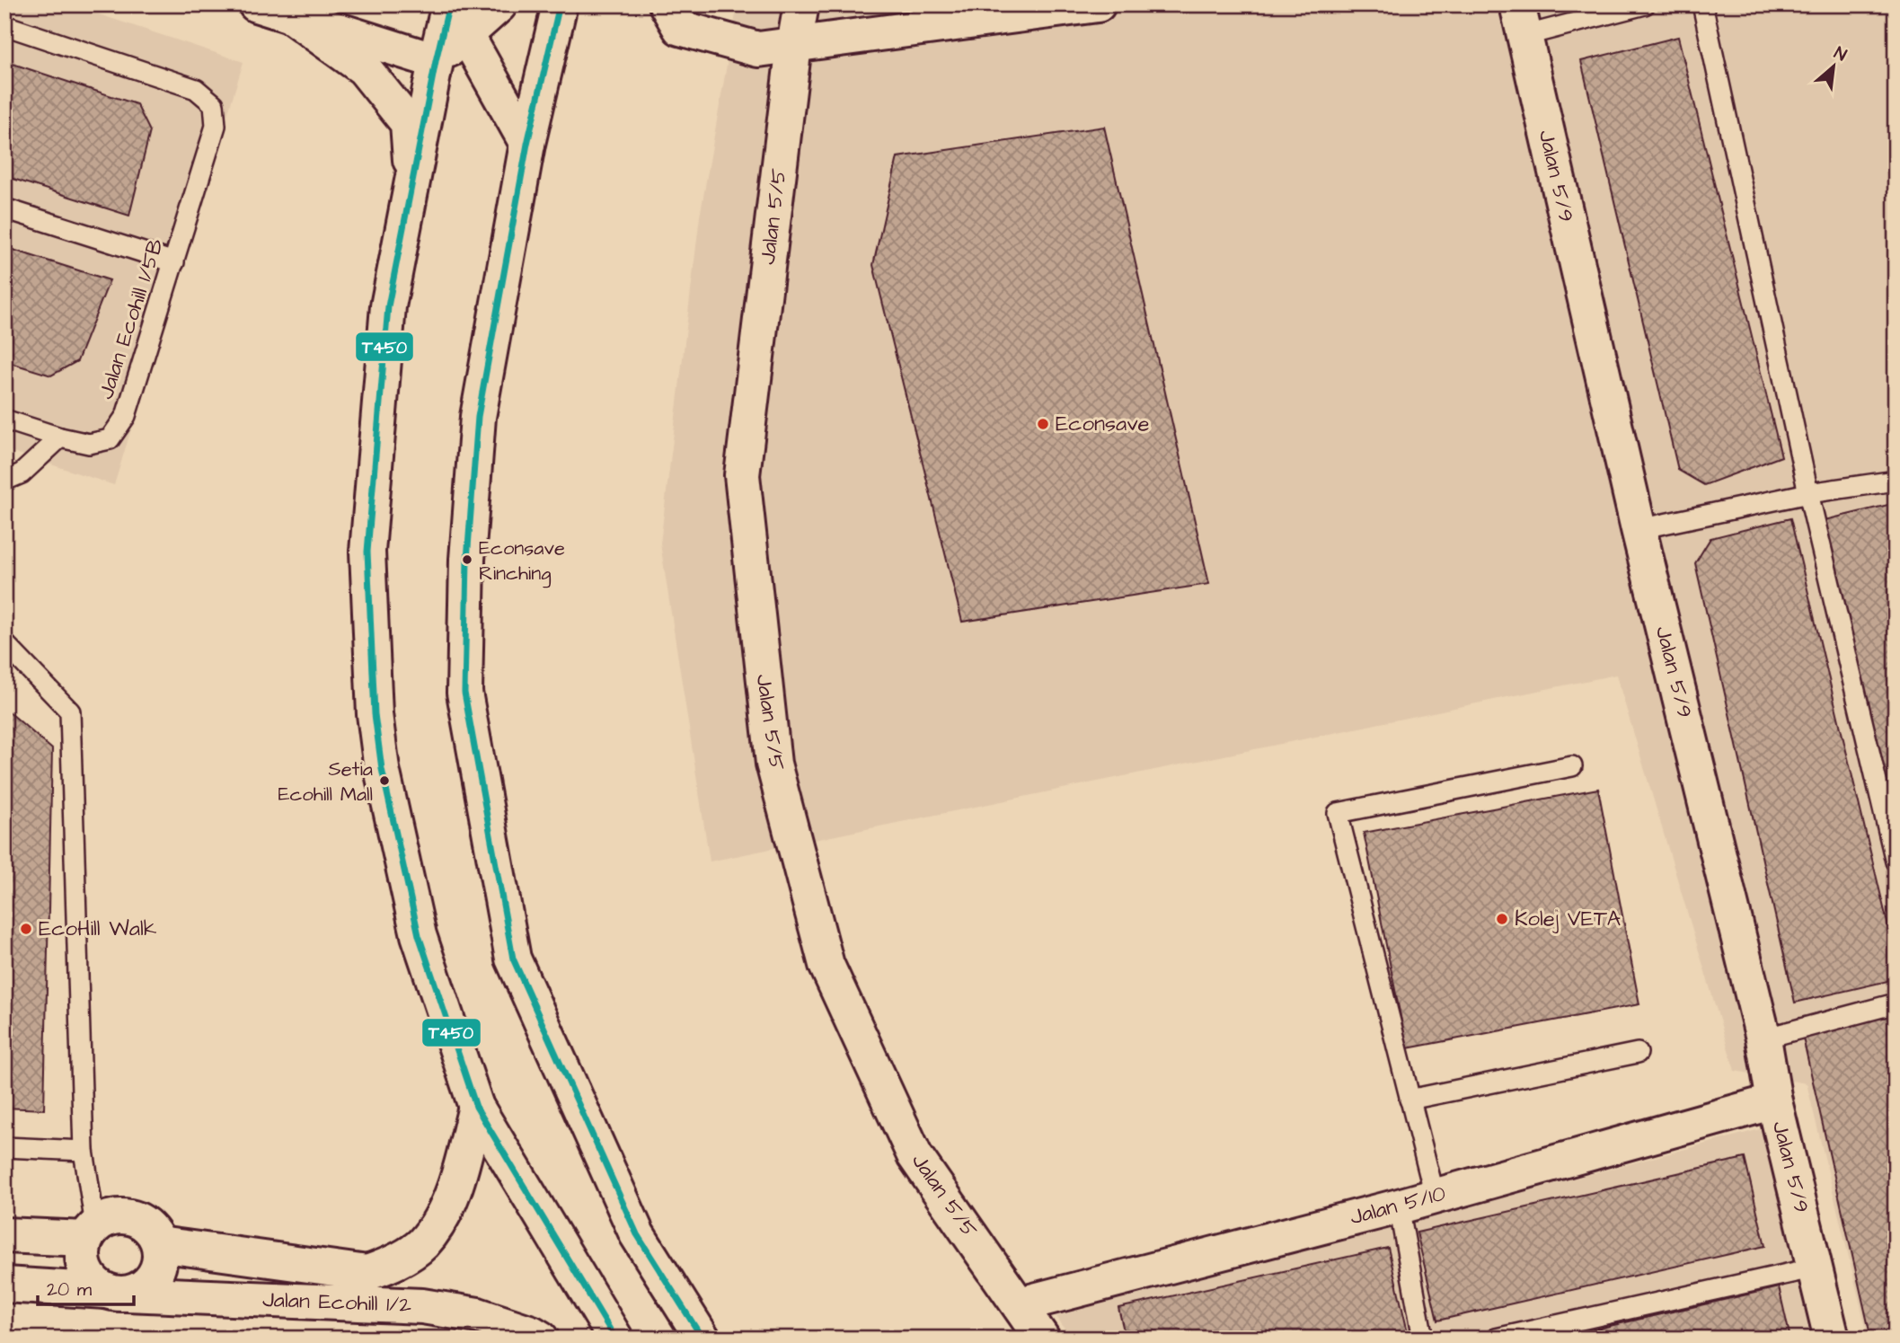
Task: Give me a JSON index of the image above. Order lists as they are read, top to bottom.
{
  "streets": {
    "street": [
      "Jalan 5/9",
      "Jalan 5/5",
      "Jalan 5/10",
      "Jalan Ecohill 1/2"
    ],
    "lane": ["Jalan Ecohill 1/5B"]
  },
  "crossings": [
    ["Jalan 5/9", "Jalan 5/10"],
    ["Jalan 5/5", "Jalan 5/10"]
  ],
  "places": [
    "Econsave",
    "Econsave Rinching",
    "Setia Ecohill Mall",
    "Kolej VETA",
    "EcoHill Walk"
  ],
  "lines": ["transit line T450"],
  "scale_bar": "20 m",
  "north": "top right"
}
